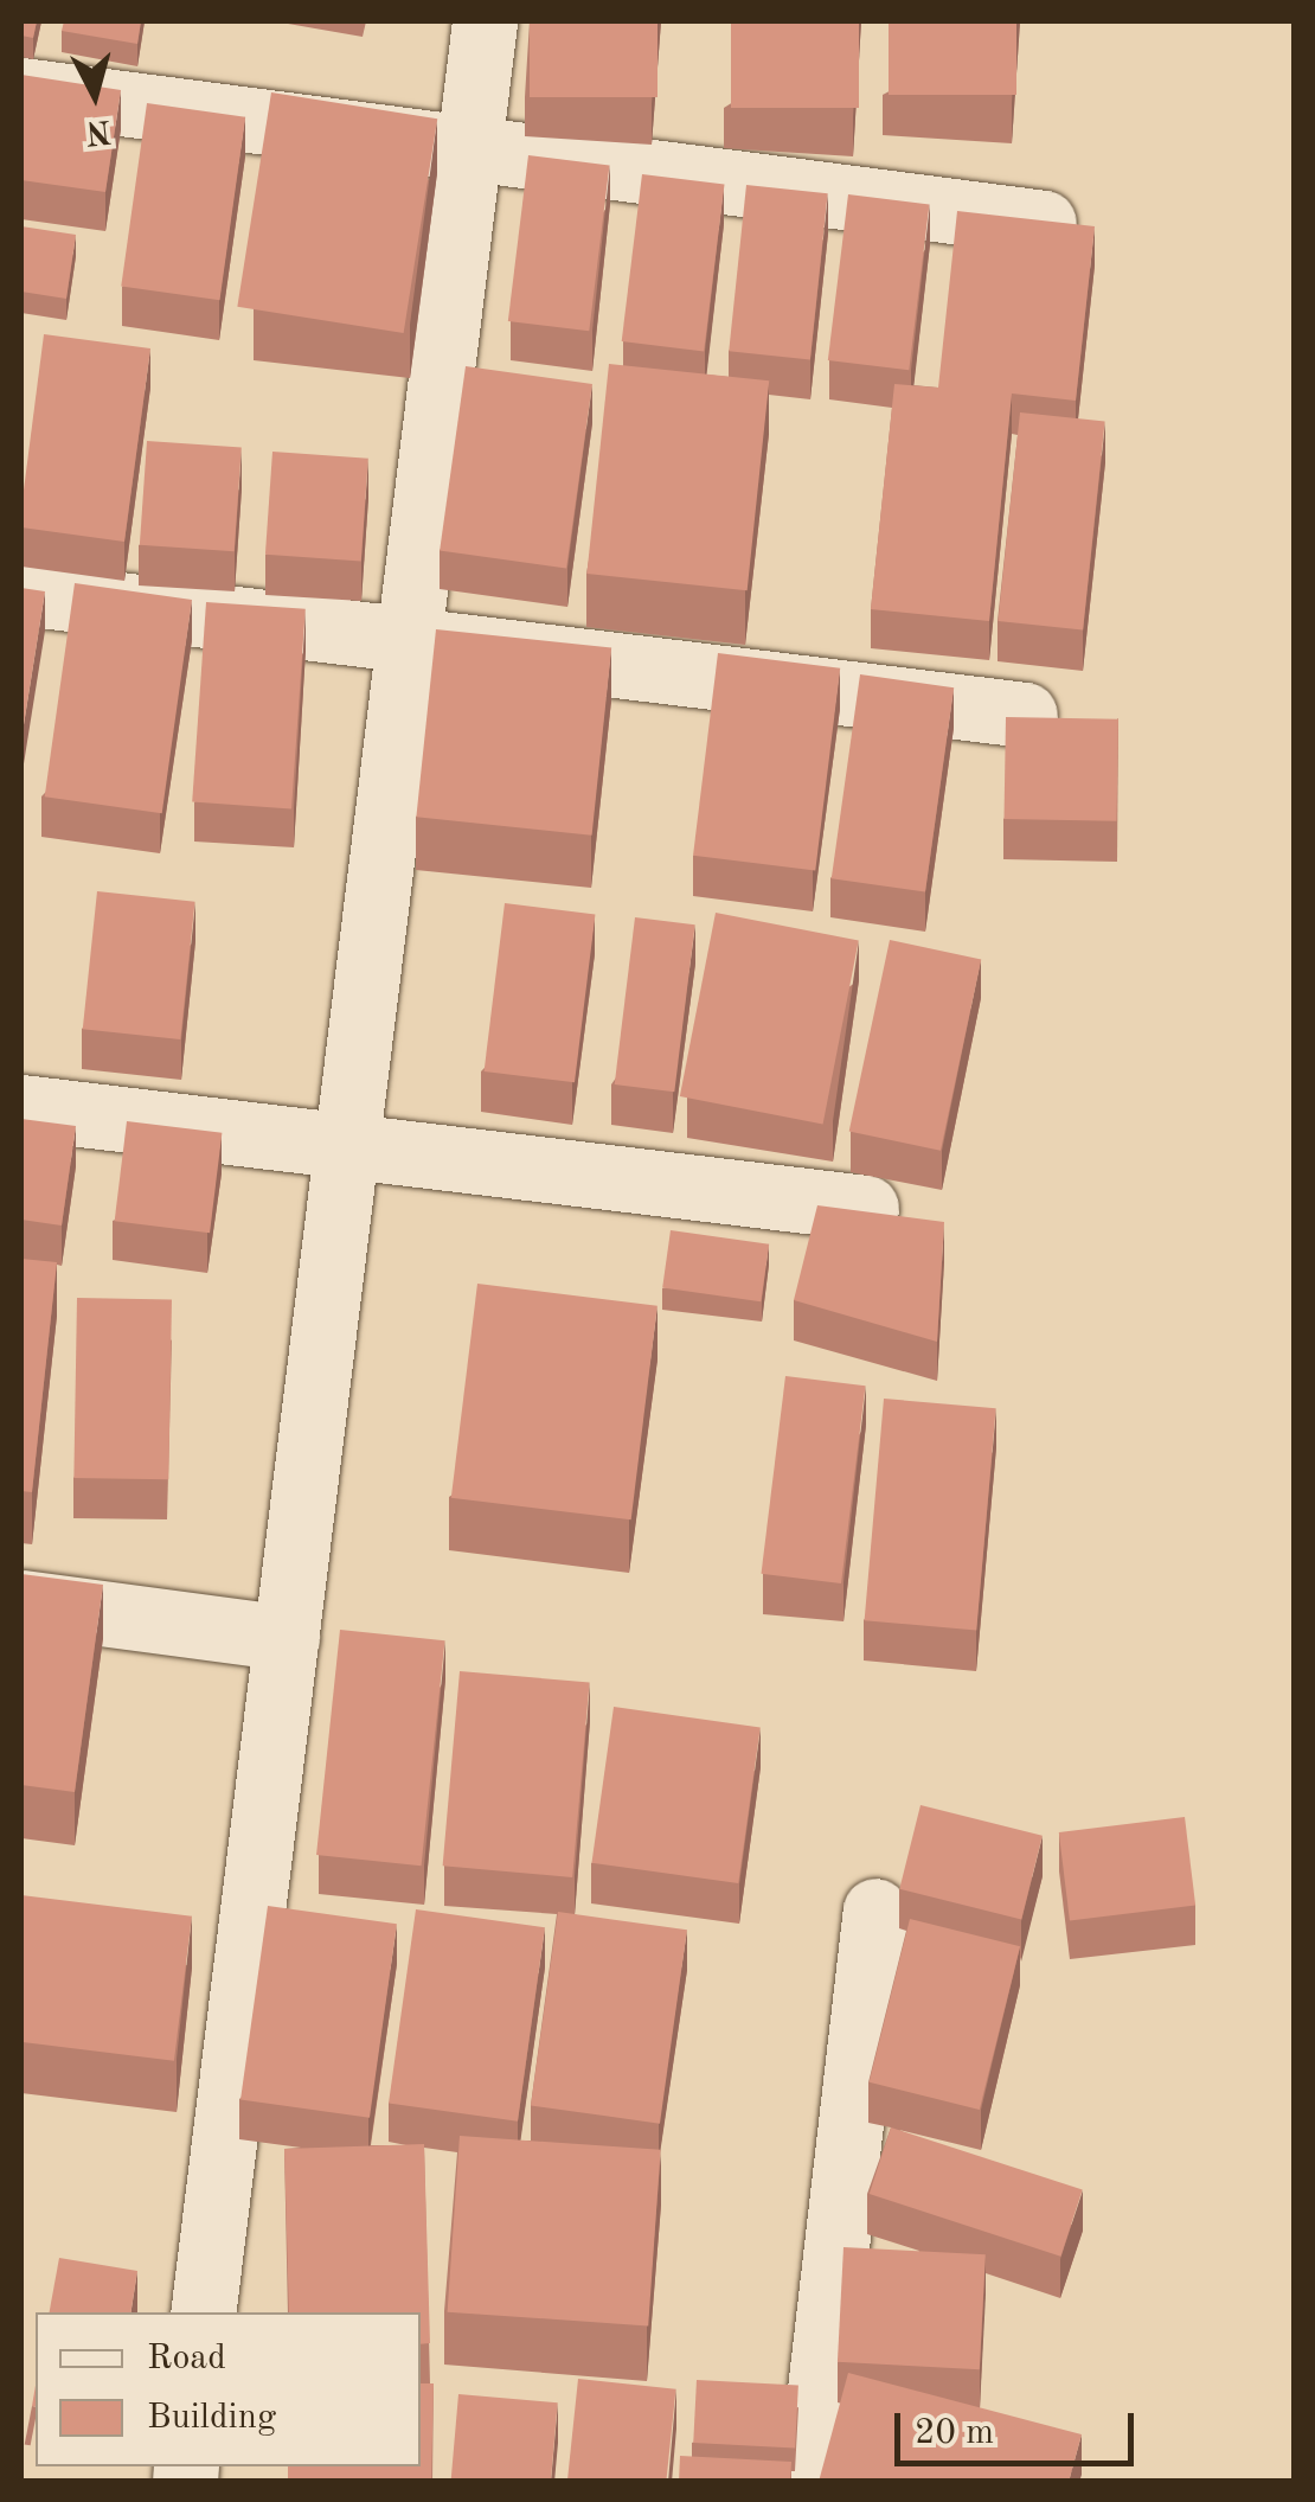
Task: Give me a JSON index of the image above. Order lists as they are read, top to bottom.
{
  "legend": ["Road", "Building"],
  "scale_bar": "20 m",
  "north": "bottom"
}
